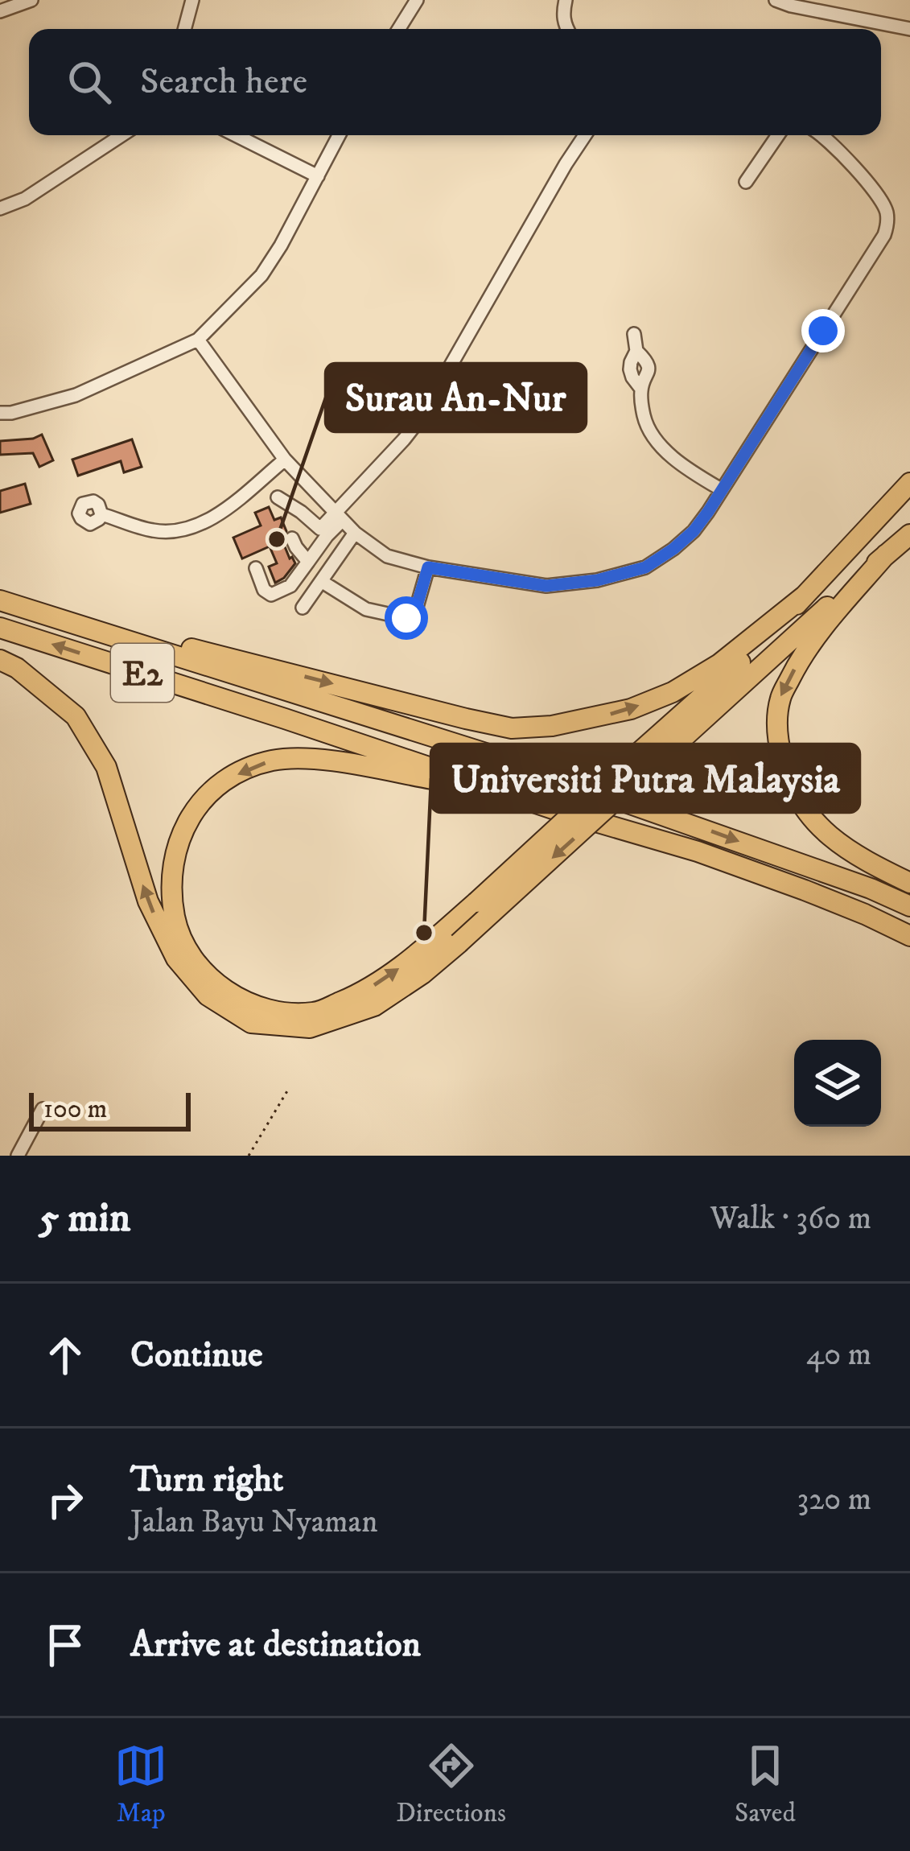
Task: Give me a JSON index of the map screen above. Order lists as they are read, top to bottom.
{
  "streets": {
    "highway": ["E2"]
  },
  "places": ["Surau An-Nur", "Universiti Putra Malaysia"],
  "scale_bar": "100 m",
  "page": {
    "search": "Search here",
    "scale": "100 m",
    "heading": ["5 min", "Walk · 360 m"],
    "list": [
      ["Continue", "40 m"],
      ["Turn right", "Jalan Bayu Nyaman", "320 m"],
      "Arrive at destination"
    ],
    "nav": ["Map", "Directions", "Saved"]
  }
}
